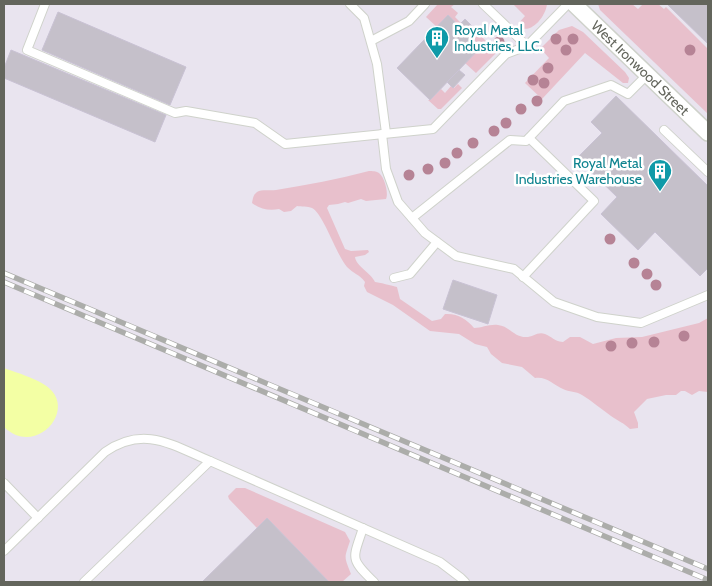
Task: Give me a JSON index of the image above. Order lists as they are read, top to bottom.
{
  "streets": {
    "street": ["West Ironwood Street"]
  },
  "places": {
    "building": ["Royal Metal Industries, LLC.", "Royal Metal Industries Warehouse"]
  }
}
